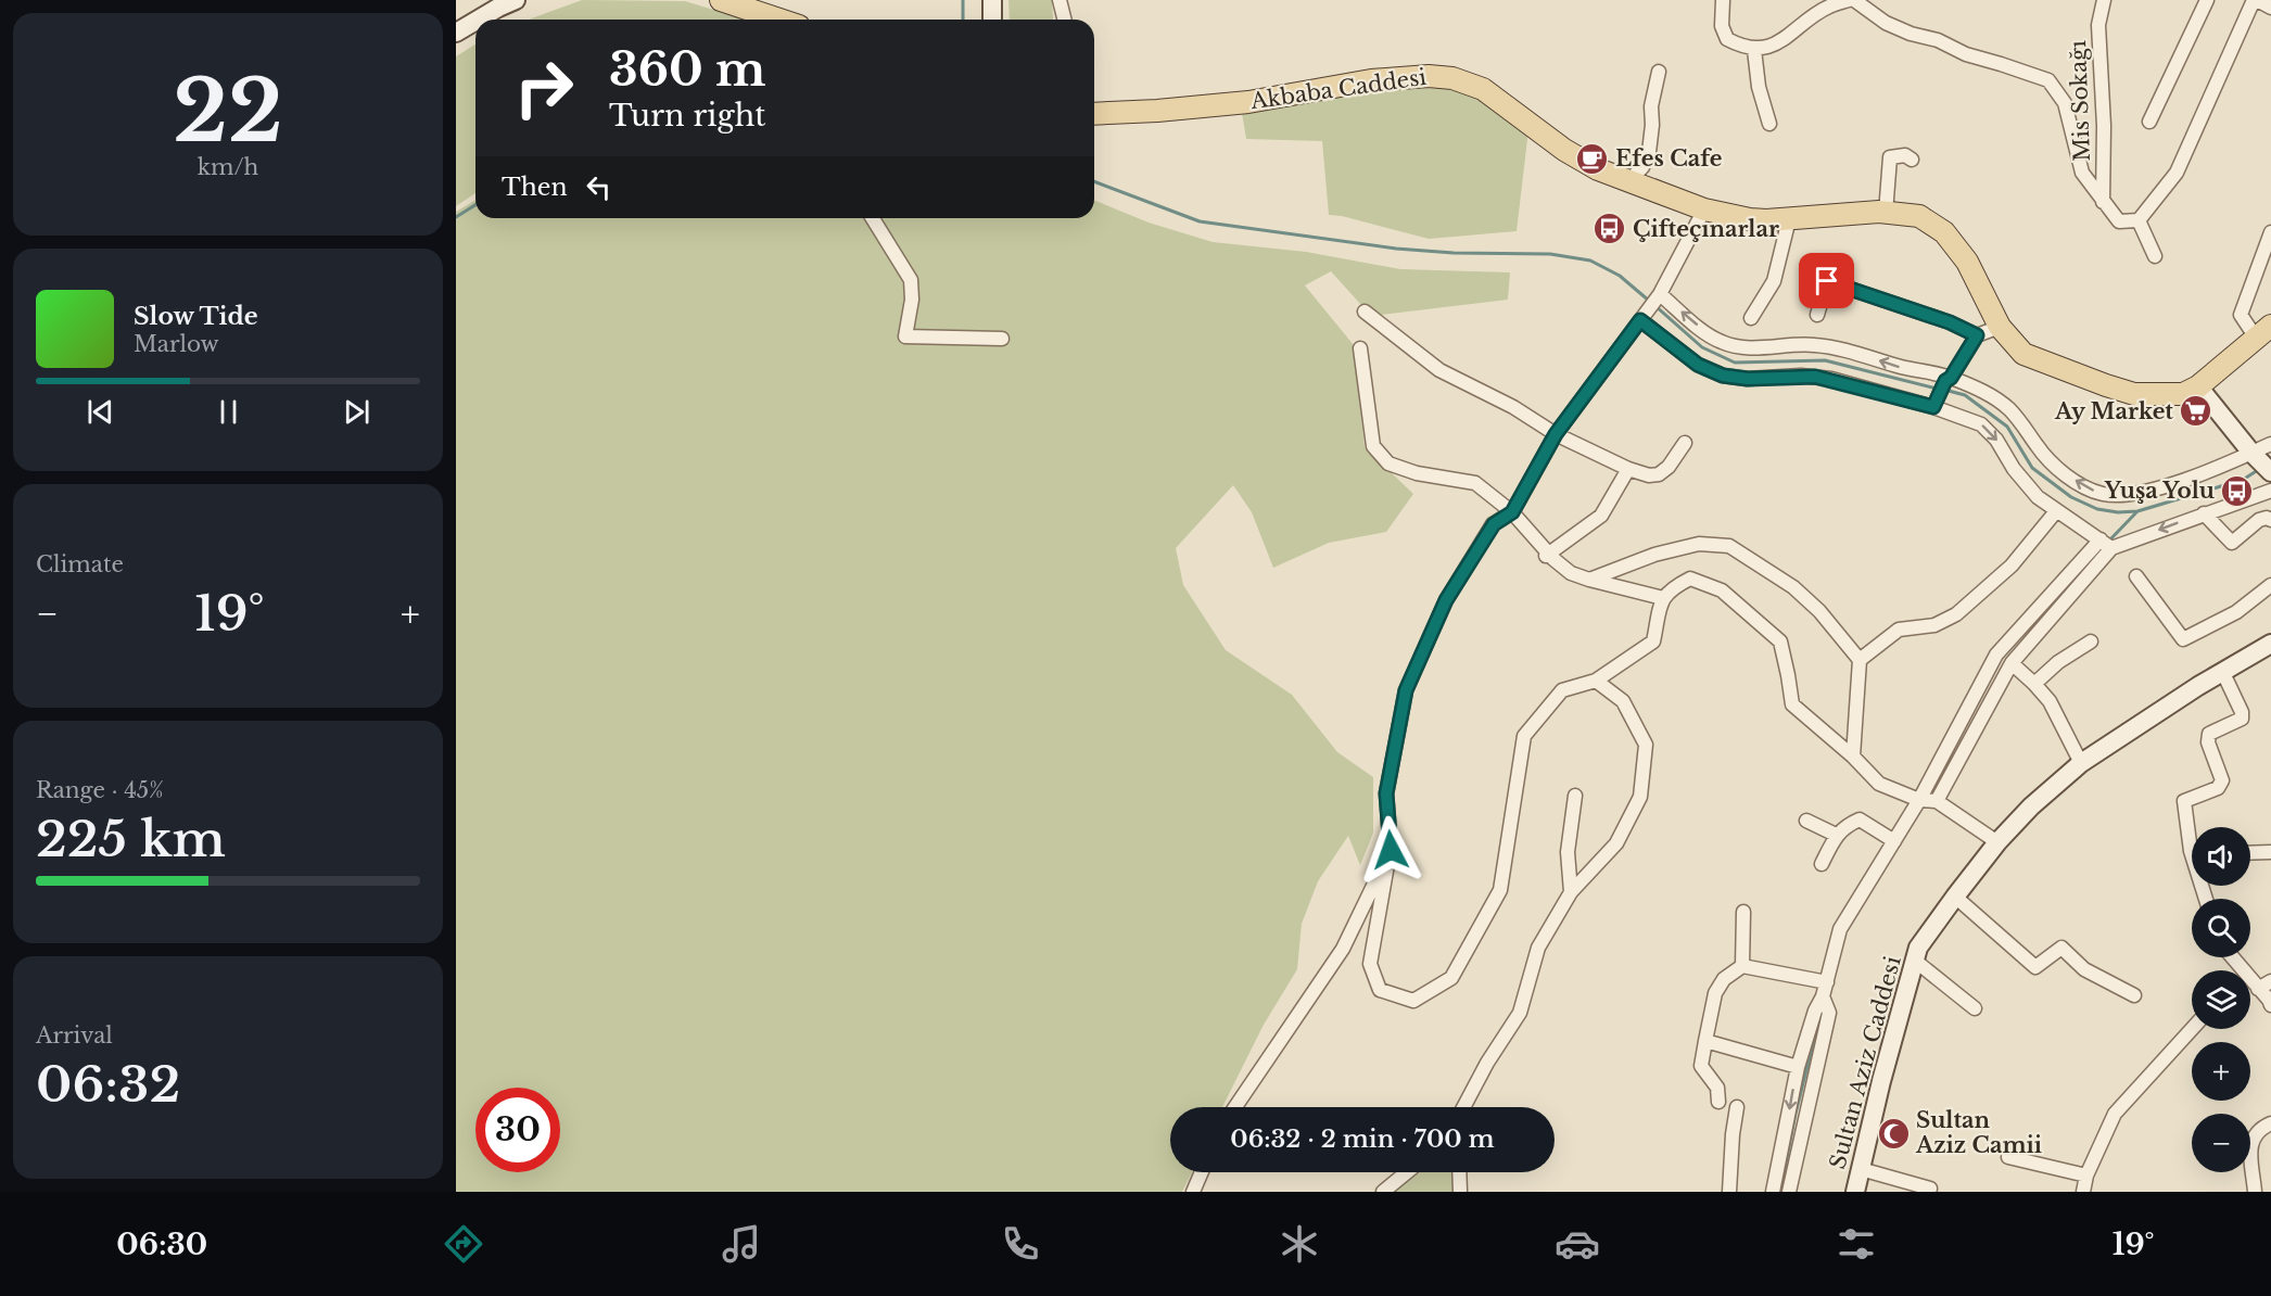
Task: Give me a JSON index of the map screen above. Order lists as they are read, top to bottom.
{
  "streets": {
    "main road": ["Akbaba Caddesi"],
    "street": ["Mis Sokağı", "Sultan Aziz Caddesi"]
  },
  "places": {
    "cafe": ["Efes Cafe"],
    "bus stop": ["Çifteçınarlar", "Yuşa Yolu"],
    "supermarket": ["Ay Market"],
    "mosque": ["Sultan Aziz Camii"]
  },
  "page": {
    "tile": [
      ["22", "km/h"],
      "Climate",
      ["Range · 45%", "225 km"],
      ["Arrival", "06:32"]
    ],
    "turn": ["360 m", "Turn right"],
    "then": "Then",
    "song": ["Slow Tide", "Marlow"],
    "heat": ["−", "19°", "+"],
    "map_buttons": ["+", "−"],
    "limit": "30",
    "trip": "06:32 · 2 min · 700 m",
    "tabs": ["06:30", "19°"]
  }
}
